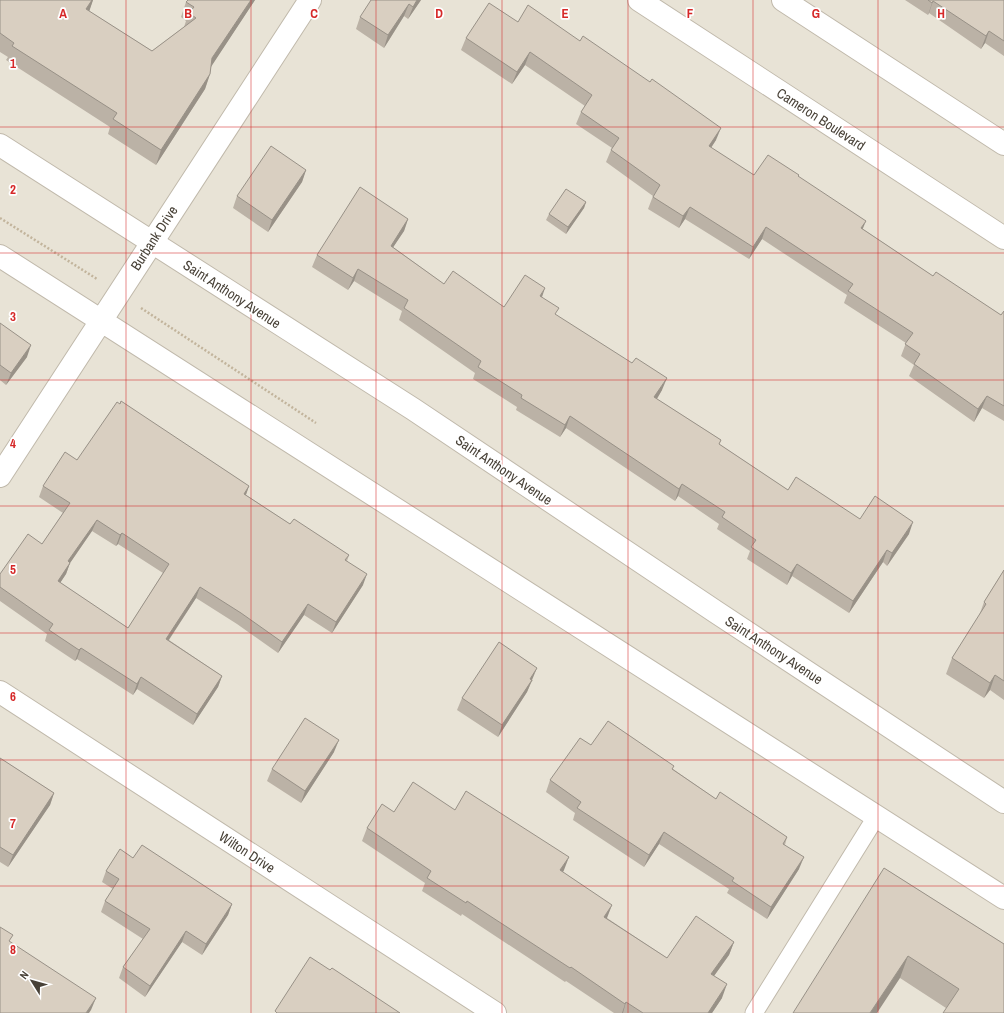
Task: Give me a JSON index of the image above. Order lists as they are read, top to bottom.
{
  "streets": {
    "street": [
      "Cameron Boulevard",
      "Burbank Drive",
      "Saint Anthony Avenue",
      "Wilton Drive"
    ]
  },
  "crossings": [
    ["Burbank Drive", "Saint Anthony Avenue"]
  ],
  "north": "top left",
  "grid": {
    "columns": [
      "A",
      "B",
      "C",
      "D",
      "E",
      "F",
      "G",
      "H"
    ],
    "rows": [
      "1",
      "2",
      "3",
      "4",
      "5",
      "6",
      "7",
      "8"
    ]
  }
}
